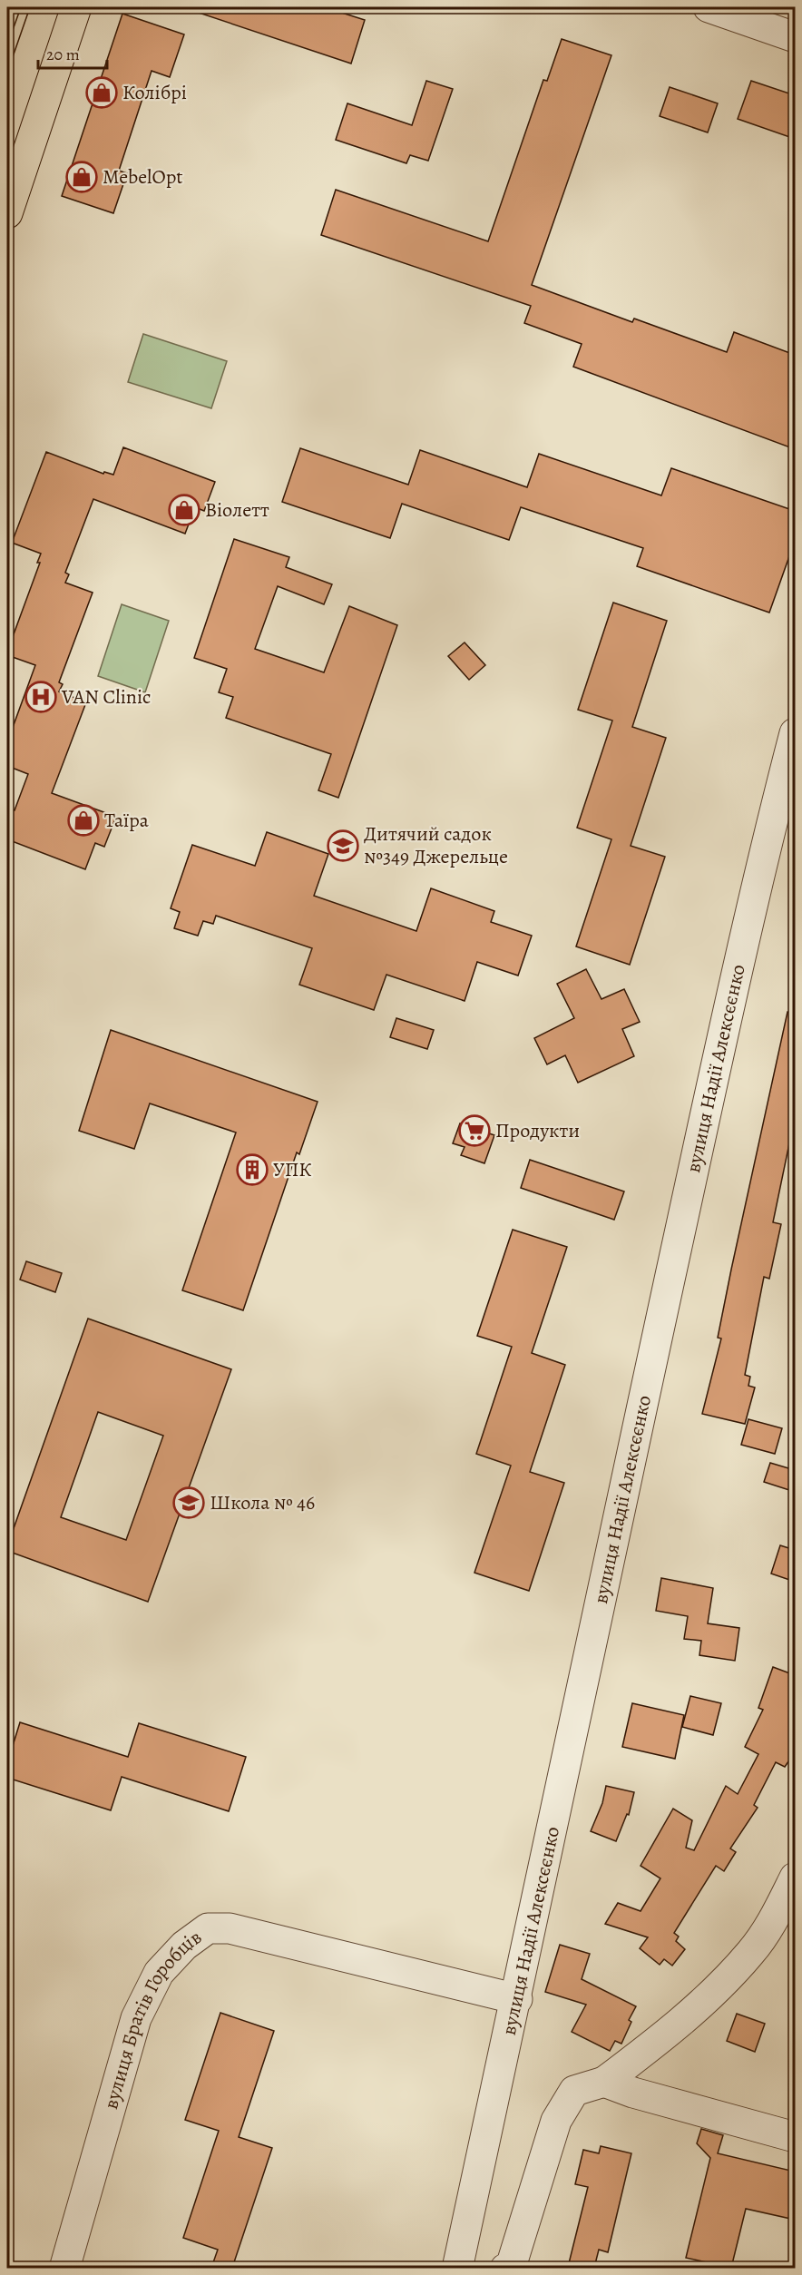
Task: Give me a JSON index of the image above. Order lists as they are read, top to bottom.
{
  "streets": {
    "street": ["вулиця Надії Алексєєнко", "вулиця Братів Горобців"]
  },
  "crossings": [
    ["вулиця Надії Алексєєнко", "вулиця Братів Горобців"]
  ],
  "places": {
    "shop": [
      "Колібрі",
      "MebelOpt",
      "Віолетт",
      "Таїра"
    ],
    "hospital": ["VAN Clinic"],
    "school or university": ["Дитячий садок №349 Джерельце", "Школа № 46"],
    "supermarket": ["Продукти"],
    "building": ["УПК"]
  },
  "scale_bar": "20 m"
}
